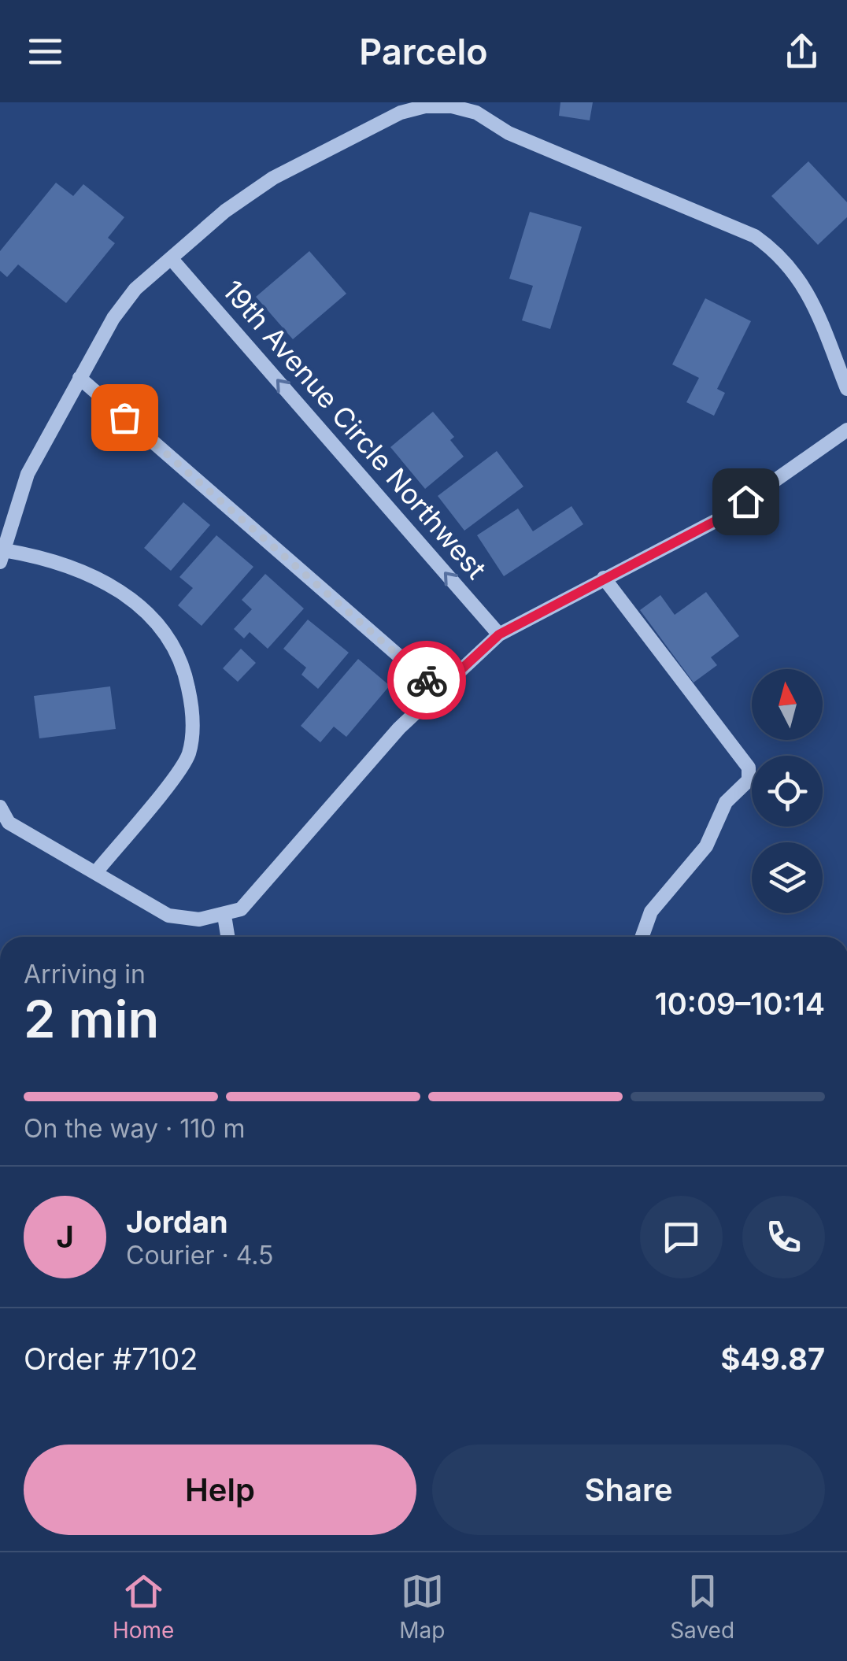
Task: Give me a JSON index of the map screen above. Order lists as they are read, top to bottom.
{
  "streets": {
    "street": ["19th Avenue Circle Northwest"]
  },
  "north": "top",
  "page": {
    "header": "Parcelo",
    "heading": ["2 min", "Arriving in", "10:09–10:14"],
    "panel": [
      "Jordan",
      "Courier · 4.5",
      "Order #7102",
      "$49.87"
    ],
    "bar": "On the way · 110 m",
    "round": "J",
    "buttons": ["Help", "Share"],
    "tabs": ["Home", "Map", "Saved"]
  }
}
